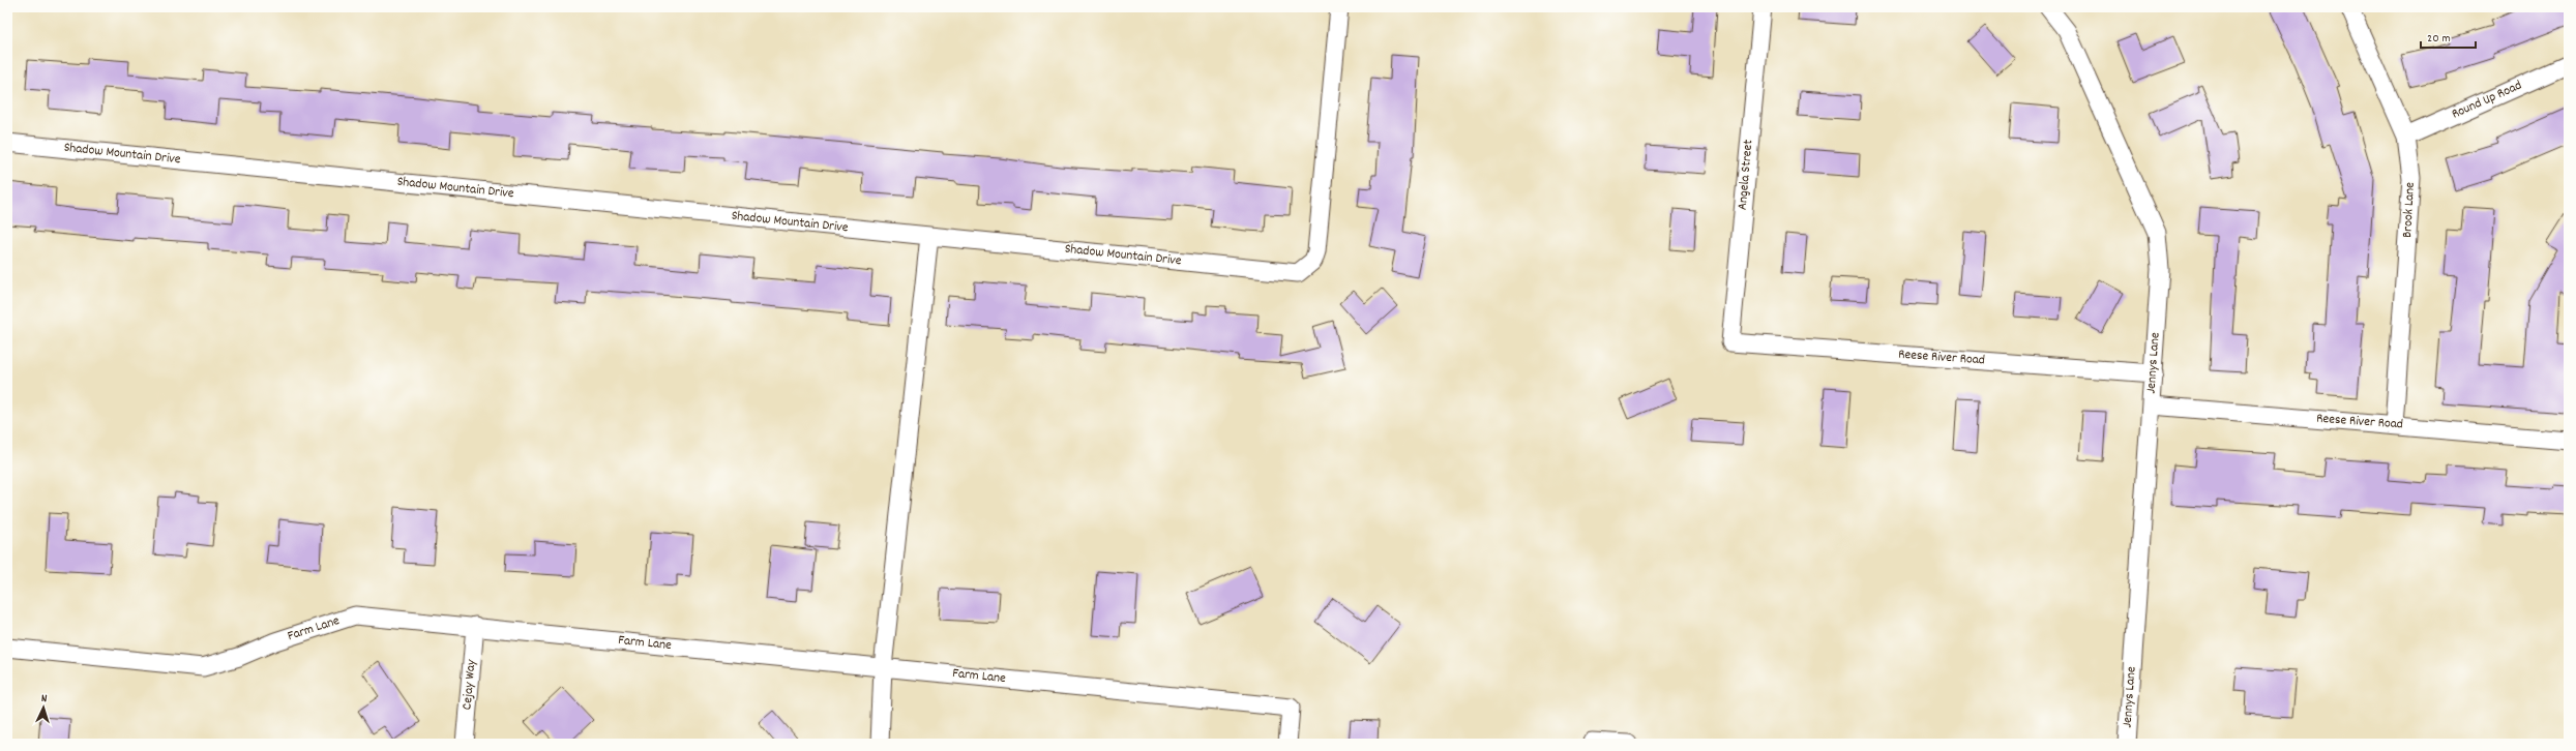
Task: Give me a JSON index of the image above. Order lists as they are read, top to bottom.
{
  "streets": {
    "street": [
      "Round Up Road",
      "Shadow Mountain Drive",
      "Angela Street",
      "Brook Lane",
      "Reese River Road",
      "Jennys Lane",
      "Farm Lane",
      "Cejay Way"
    ]
  },
  "crossings": [
    ["Round Up Road", "Brook Lane"],
    ["Angela Street", "Reese River Road"],
    ["Brook Lane", "Reese River Road"],
    ["Reese River Road", "Jennys Lane"],
    ["Farm Lane", "Cejay Way"]
  ],
  "scale_bar": "20 m",
  "north": "top"
}
